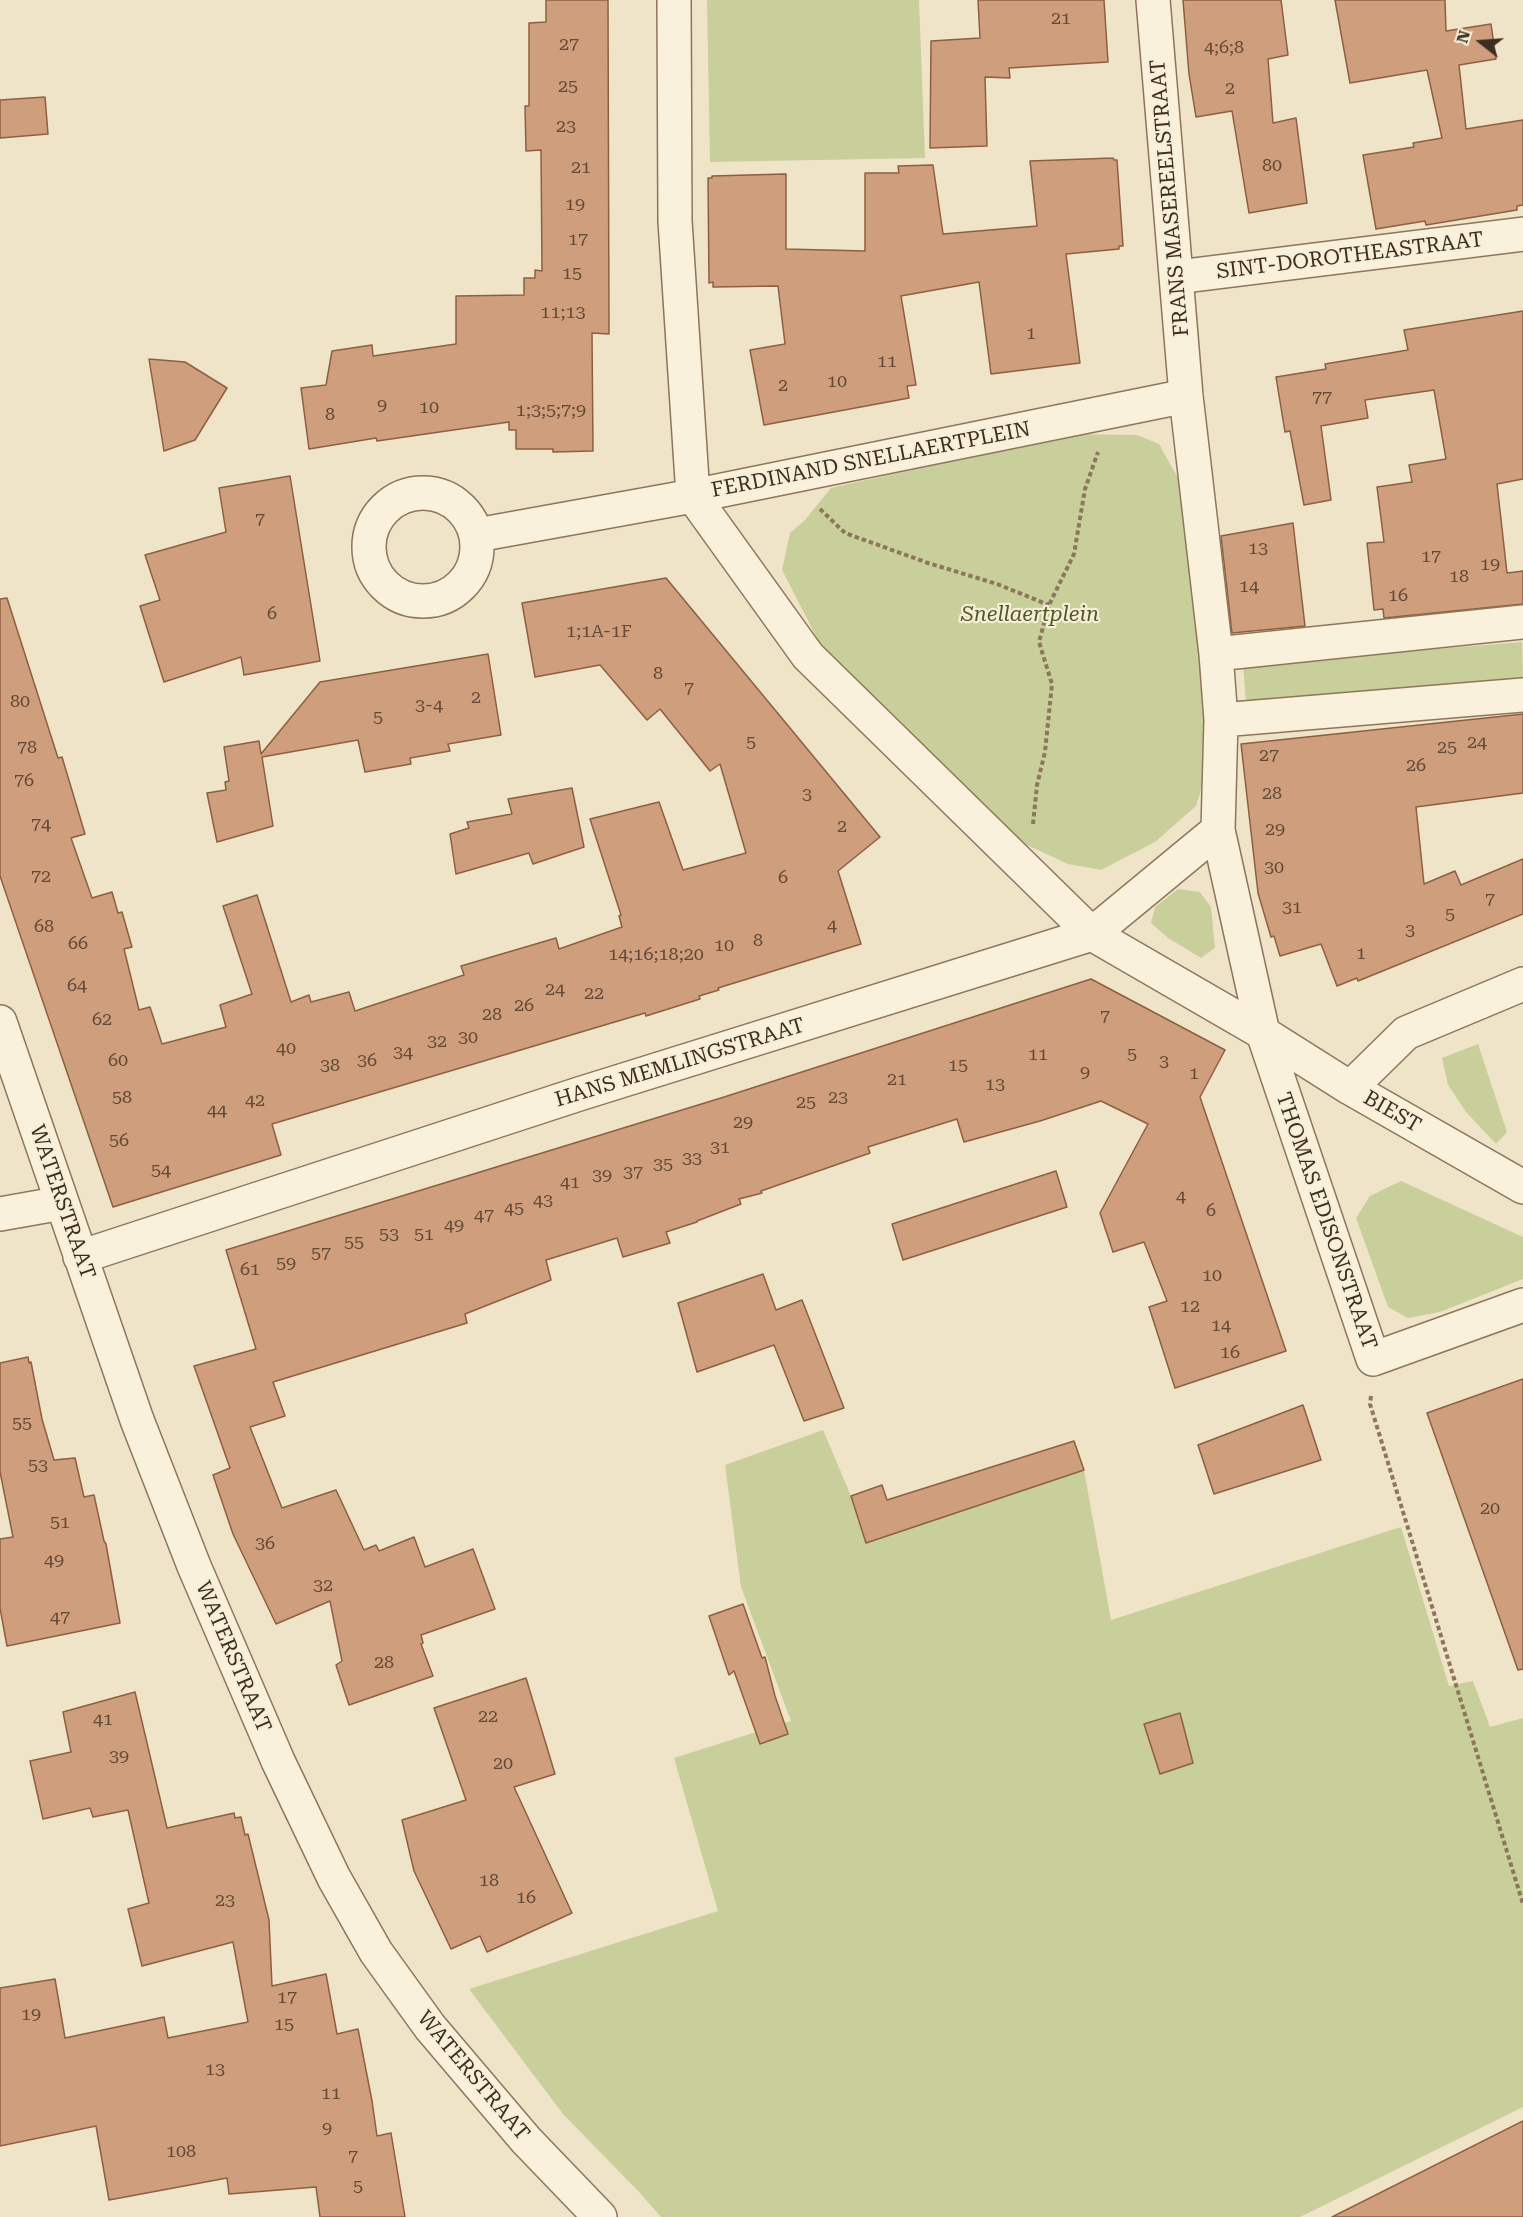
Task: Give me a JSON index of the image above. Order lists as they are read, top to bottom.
{
  "streets": {
    "street": [
      "FRANS MASEREELSTRAAT",
      "SINT-DOROTHEASTRAAT",
      "FERDINAND SNELLAERTPLEIN",
      "HANS MEMLINGSTRAAT",
      "BIEST",
      "WATERSTRAAT",
      "THOMAS EDISONSTRAAT"
    ]
  },
  "crossings": [
    ["FRANS MASEREELSTRAAT", "SINT-DOROTHEASTRAAT"],
    ["FRANS MASEREELSTRAAT", "FERDINAND SNELLAERTPLEIN"],
    ["FERDINAND SNELLAERTPLEIN", "HANS MEMLINGSTRAAT"],
    ["HANS MEMLINGSTRAAT", "WATERSTRAAT"],
    ["BIEST", "THOMAS EDISONSTRAAT"]
  ],
  "parks": ["Snellaertplein"],
  "house_numbers": [
    "21",
    "27",
    "4;6;8",
    "25",
    "2",
    "23",
    "80",
    "21",
    "19",
    "17",
    "15",
    "11;13",
    "1",
    "11",
    "10",
    "2",
    "77",
    "9",
    "10",
    "1;3;5;7;9",
    "8",
    "7",
    "13",
    "17",
    "19",
    "18",
    "14",
    "16",
    "6",
    "1;1A-1F",
    "8",
    "7",
    "2",
    "80",
    "3-4",
    "5",
    "5",
    "24",
    "78",
    "25",
    "27",
    "26",
    "76",
    "28",
    "3",
    "74",
    "2",
    "29",
    "30",
    "72",
    "6",
    "7",
    "31",
    "5",
    "4",
    "68",
    "3",
    "8",
    "66",
    "10",
    "1",
    "14;16;18;20",
    "64",
    "24",
    "22",
    "26",
    "28",
    "7",
    "62",
    "30",
    "32",
    "40",
    "34",
    "11",
    "5",
    "60",
    "36",
    "3",
    "38",
    "15",
    "9",
    "1",
    "21",
    "13",
    "58",
    "23",
    "42",
    "25",
    "44",
    "29",
    "56",
    "31",
    "33",
    "35",
    "54",
    "37",
    "39",
    "41",
    "4",
    "43",
    "45",
    "6",
    "47",
    "49",
    "53",
    "51",
    "55",
    "57",
    "59",
    "61",
    "10",
    "12",
    "14",
    "16",
    "55",
    "53",
    "20",
    "51",
    "36",
    "49",
    "32",
    "47",
    "28",
    "22",
    "41",
    "39",
    "20",
    "18",
    "16",
    "23",
    "17",
    "19",
    "15",
    "13",
    "11",
    "9",
    "108",
    "7",
    "5"
  ],
  "north": "left"
}
